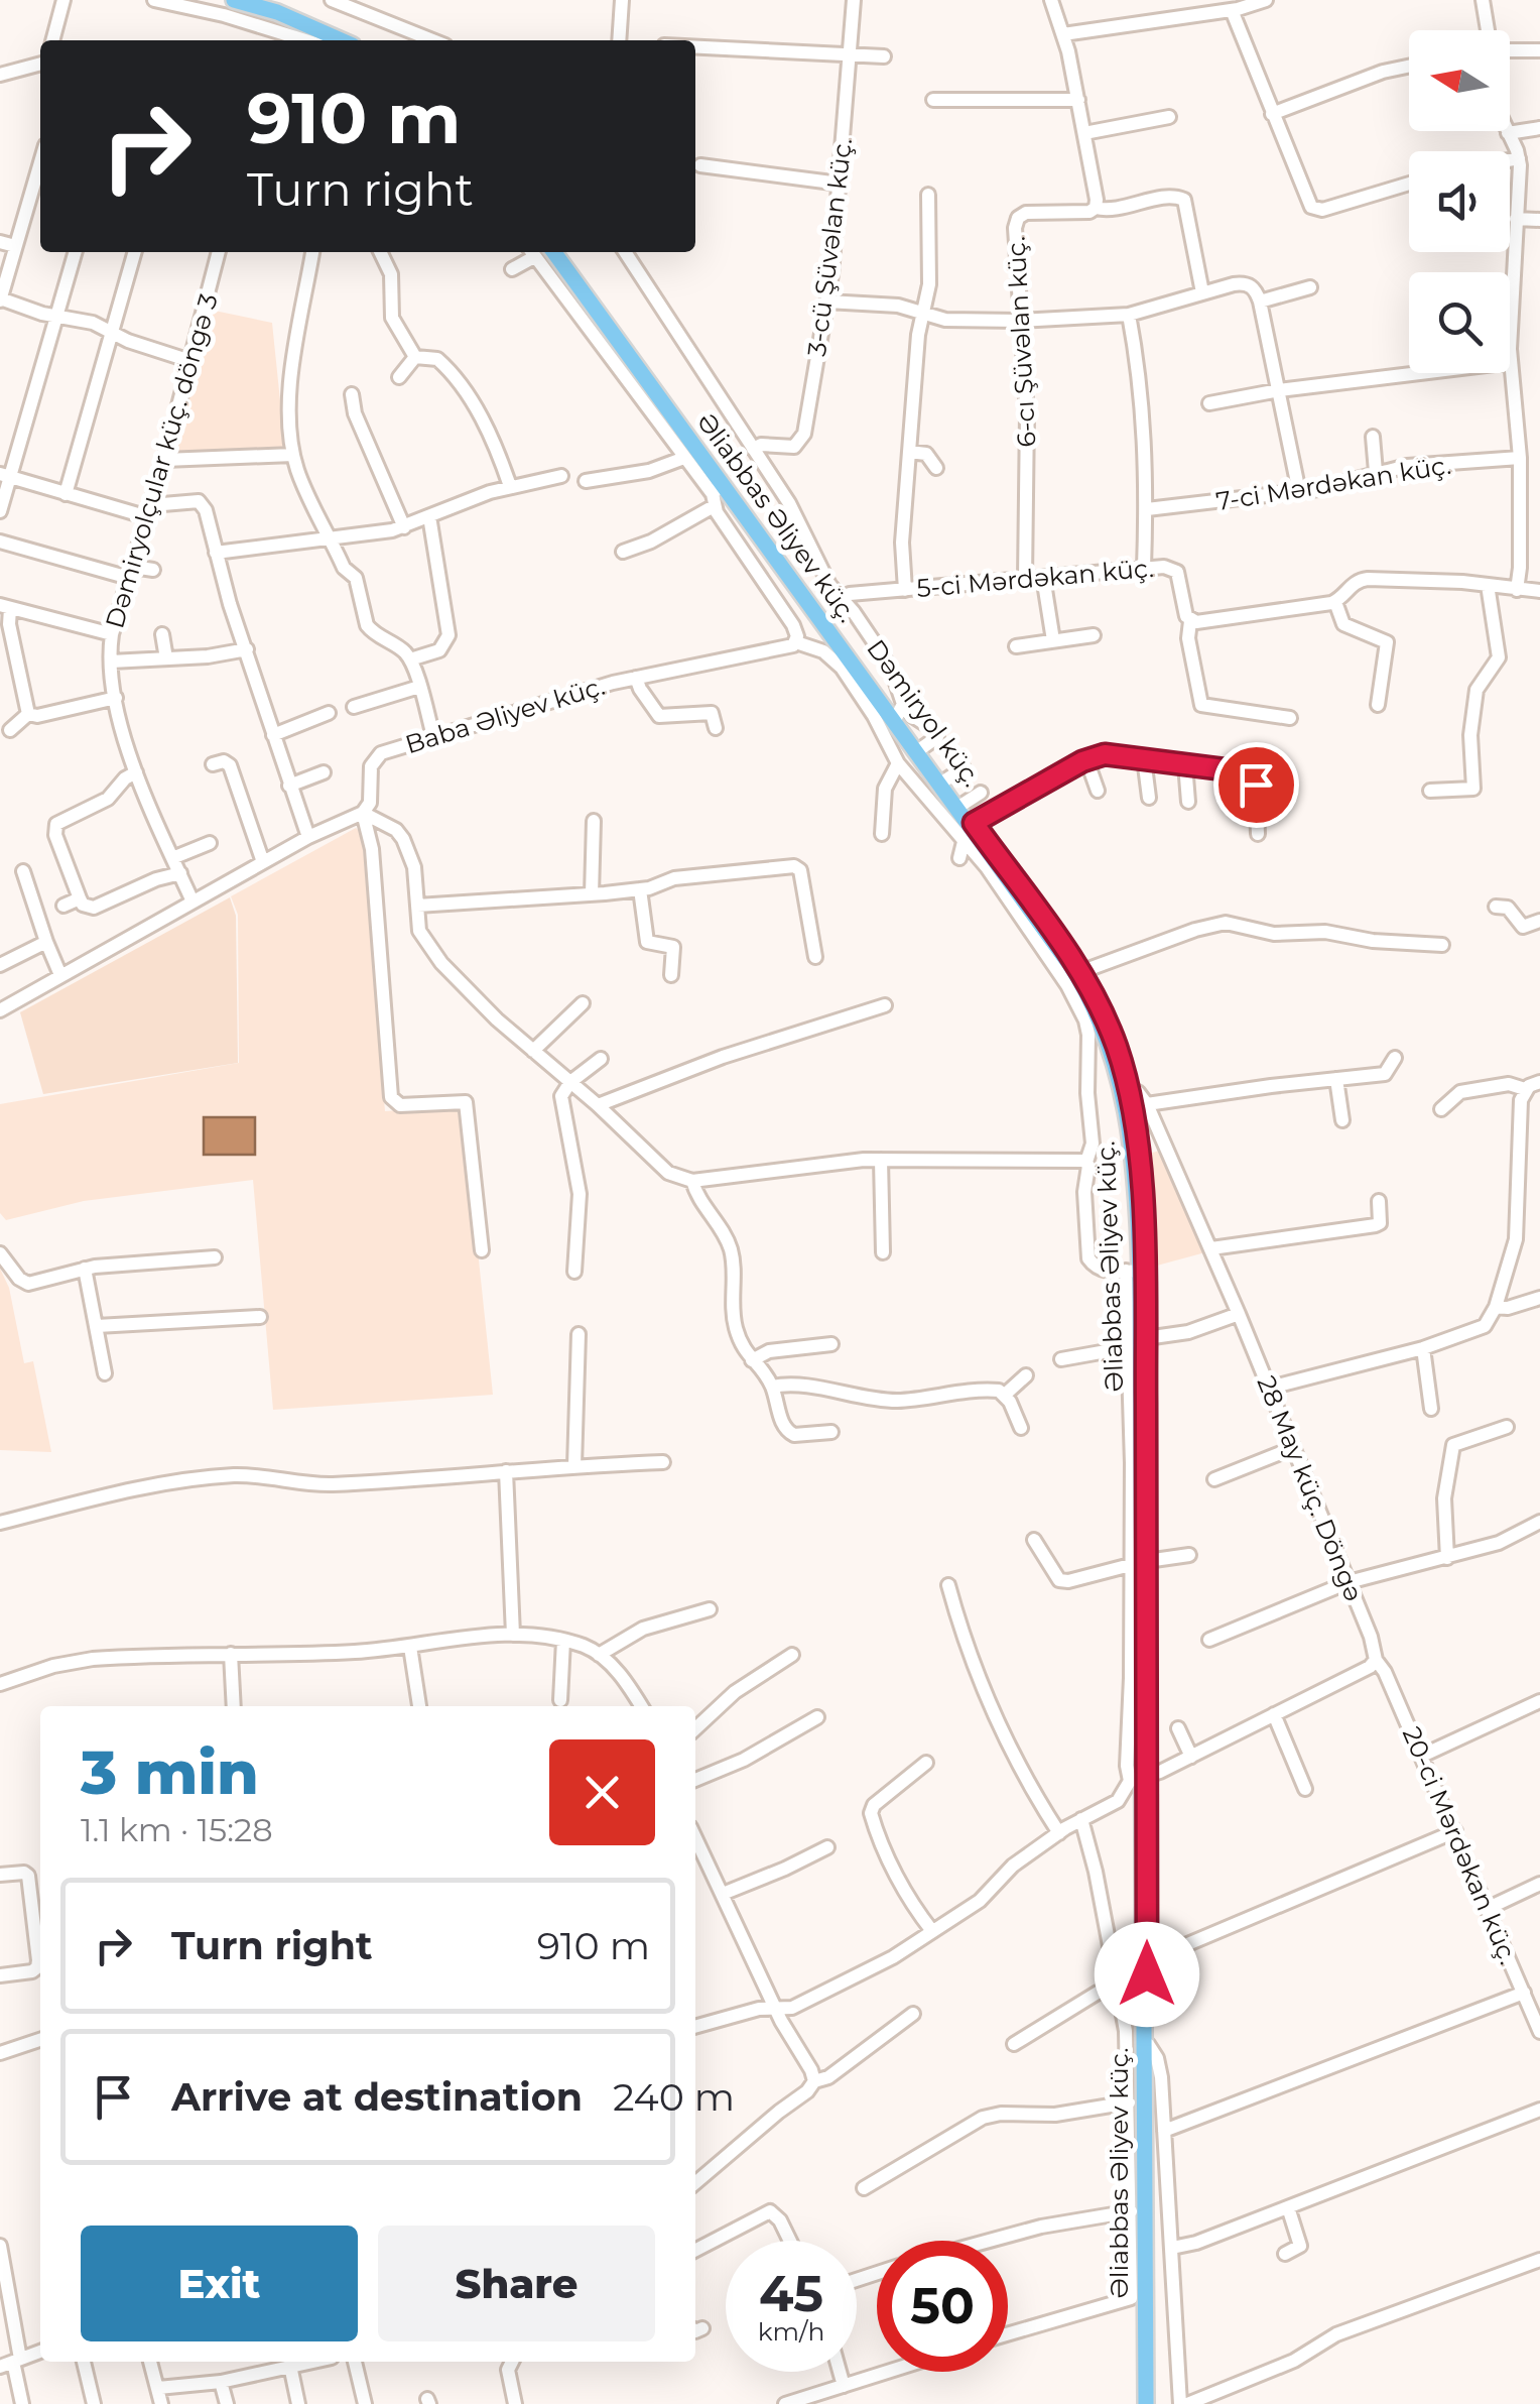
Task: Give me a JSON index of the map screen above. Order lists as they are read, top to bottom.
{
  "streets": {
    "main road": ["Əliabbas Əliyev küç.", "Dəmiryol küç."],
    "street": [
      "3-cü Şüvəlan küç.",
      "6-cı Şüvəlan küç.",
      "Dəmiryolçular küç. döngə 3",
      "7-ci Mərdəkan küç.",
      "5-ci Mərdəkan küç.",
      "Baba Əliyev küç.",
      "28 May küç. Döngə",
      "20-ci Mərdəkan küç."
    ]
  },
  "crossings": [
    ["6-cı Şüvəlan küç.", "5-ci Mərdəkan küç."],
    ["Əliabbas Əliyev küç.", "Dəmiryol küç."],
    ["Dəmiryol küç.", "Baba Əliyev küç."],
    ["Dəmiryol küç.", "28 May küç. Döngə"],
    ["28 May küç. Döngə", "20-ci Mərdəkan küç."]
  ],
  "north": "left",
  "page": {
    "turn": ["910 m", "Turn right"],
    "heading": ["3 min", "1.1 km · 15:28"],
    "list": [
      {
        "name": "Turn right",
        "value": "910 m"
      },
      {
        "name": "Arrive at destination",
        "value": "240 m"
      }
    ],
    "buttons": ["Exit", "Share"],
    "speed": "45 km/h",
    "limit": "50"
  }
}
